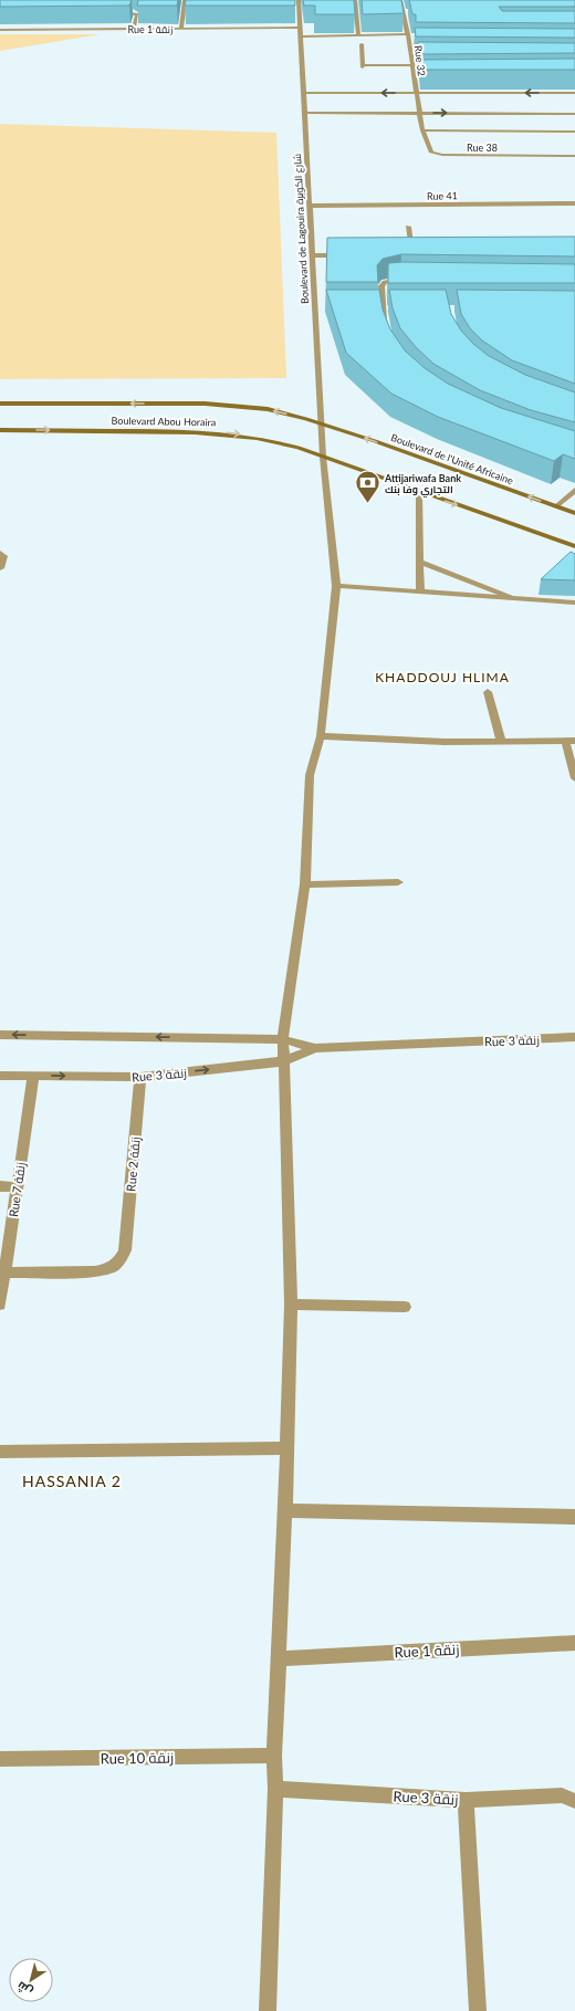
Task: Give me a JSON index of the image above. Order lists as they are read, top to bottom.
{
  "streets": {
    "main road": ["Boulevard Abou Horaira", "Boulevard de l'Unité Africaine"],
    "street": [
      "Rue 1 زنقة",
      "Rue 32",
      "Rue 38",
      "Rue 41",
      "Boulevard de Lagouira شارع الكويرة",
      "Rue 3 زنقة",
      "Rue 2 زنقة",
      "Rue 7 زنقة",
      "Rue 10 زنقة"
    ]
  },
  "crossings": [
    ["Rue 1 زنقة", "Boulevard de Lagouira شارع الكويرة"],
    ["Rue 32", "Rue 38"],
    ["Rue 41", "Boulevard de Lagouira شارع الكويرة"],
    ["Boulevard de Lagouira شارع الكويرة", "Boulevard Abou Horaira"],
    ["Boulevard de Lagouira شارع الكويرة", "Boulevard de l'Unité Africaine"],
    ["Boulevard de Lagouira شارع الكويرة", "Rue 3 زنقة"],
    ["Boulevard de Lagouira شارع الكويرة", "Rue 10 زنقة"],
    ["Boulevard Abou Horaira", "Boulevard de l'Unité Africaine"],
    ["Rue 3 زنقة", "Rue 2 زنقة"],
    ["Rue 3 زنقة", "Rue 7 زنقة"],
    ["Rue 2 زنقة", "Rue 7 زنقة"]
  ],
  "districts": ["KHADDOUJ HLIMA", "HASSANIA 2"],
  "places": {
    "bank": ["Attijariwafa Bank التجاري وفا بنك"]
  },
  "north": "bottom left"
}
